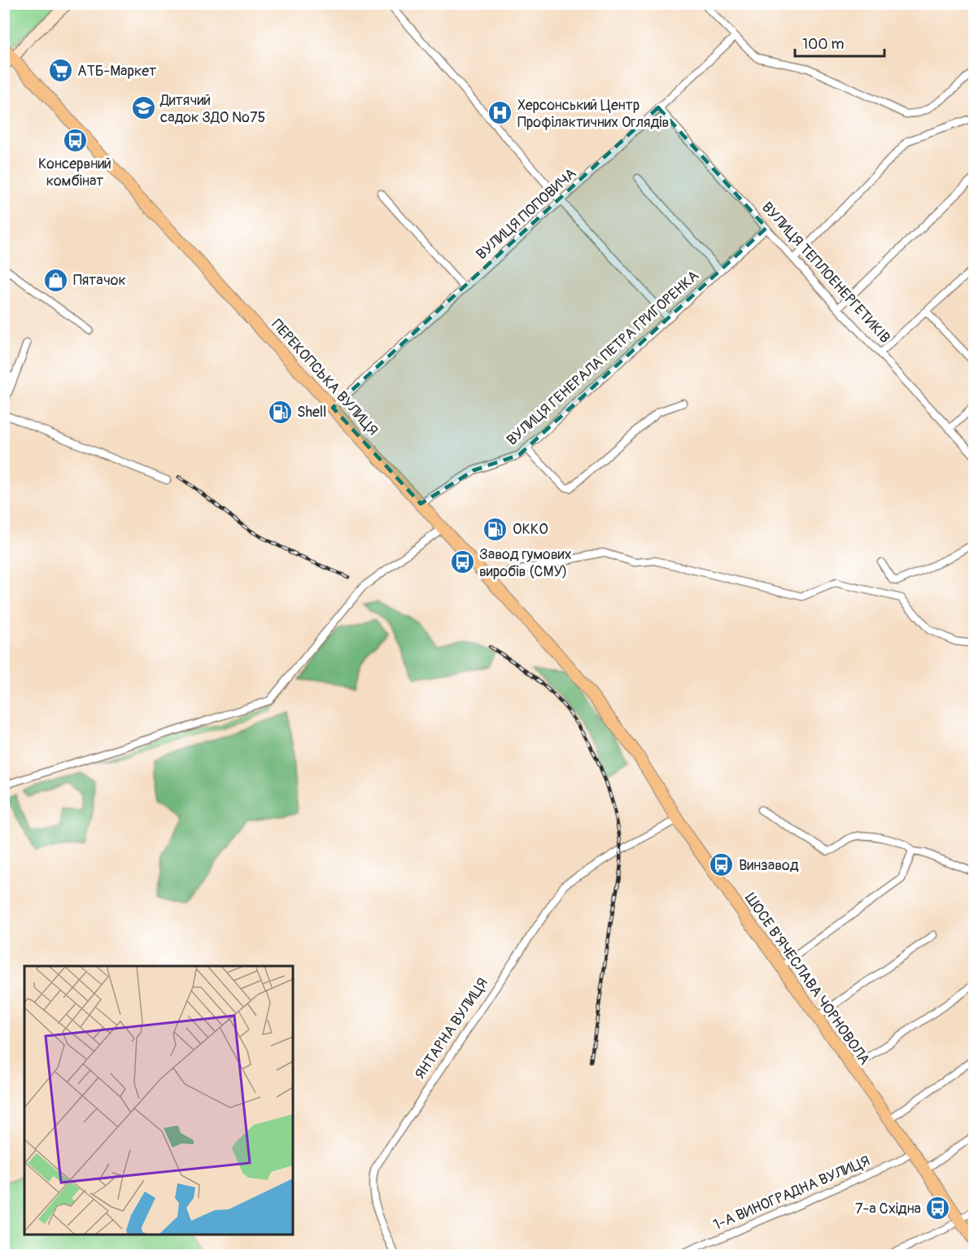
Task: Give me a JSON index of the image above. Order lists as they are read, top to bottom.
{
  "streets": {
    "main road": ["ПЕРЕКОПСЬКА ВУЛИЦЯ", "ШОСЕ В'ЯЧЕСЛАВА ЧОРНОВОЛА"],
    "street": [
      "ВУЛИЦЯ ПОПОВИЧА",
      "ВУЛИЦЯ ТЕПЛОЕНЕРГЕТИКІВ",
      "ВУЛИЦЯ ГЕНЕРАЛА ПЕТРА ГРИГОРЕНКА",
      "ЯНТАРНА ВУЛИЦЯ",
      "1-А ВИНОГРАДНА ВУЛИЦЯ"
    ]
  },
  "crossings": [
    ["ВУЛИЦЯ ПОПОВИЧА", "ВУЛИЦЯ ТЕПЛОЕНЕРГЕТИКІВ"],
    ["ВУЛИЦЯ ПОПОВИЧА", "ПЕРЕКОПСЬКА ВУЛИЦЯ"],
    ["ВУЛИЦЯ ТЕПЛОЕНЕРГЕТИКІВ", "ВУЛИЦЯ ГЕНЕРАЛА ПЕТРА ГРИГОРЕНКА"],
    ["ВУЛИЦЯ ГЕНЕРАЛА ПЕТРА ГРИГОРЕНКА", "ПЕРЕКОПСЬКА ВУЛИЦЯ"],
    ["ПЕРЕКОПСЬКА ВУЛИЦЯ", "ШОСЕ В'ЯЧЕСЛАВА ЧОРНОВОЛА"],
    ["ШОСЕ В'ЯЧЕСЛАВА ЧОРНОВОЛА", "ЯНТАРНА ВУЛИЦЯ"],
    ["ШОСЕ В'ЯЧЕСЛАВА ЧОРНОВОЛА", "1-А ВИНОГРАДНА ВУЛИЦЯ"]
  ],
  "places": {
    "supermarket": ["АТБ-Маркет"],
    "school or university": ["Дитячий садок ЗДО №75"],
    "hospital": ["Херсонський Центр Профілактичних Оглядів"],
    "bus stop": [
      "Консервний комбінат",
      "Завод гумових виробів (СМУ)",
      "Винзавод",
      "7-а Східна"
    ],
    "shop": ["Пятачок"],
    "fuel station": ["Shell", "ОККО"]
  },
  "scale_bar": "100 m"
}
